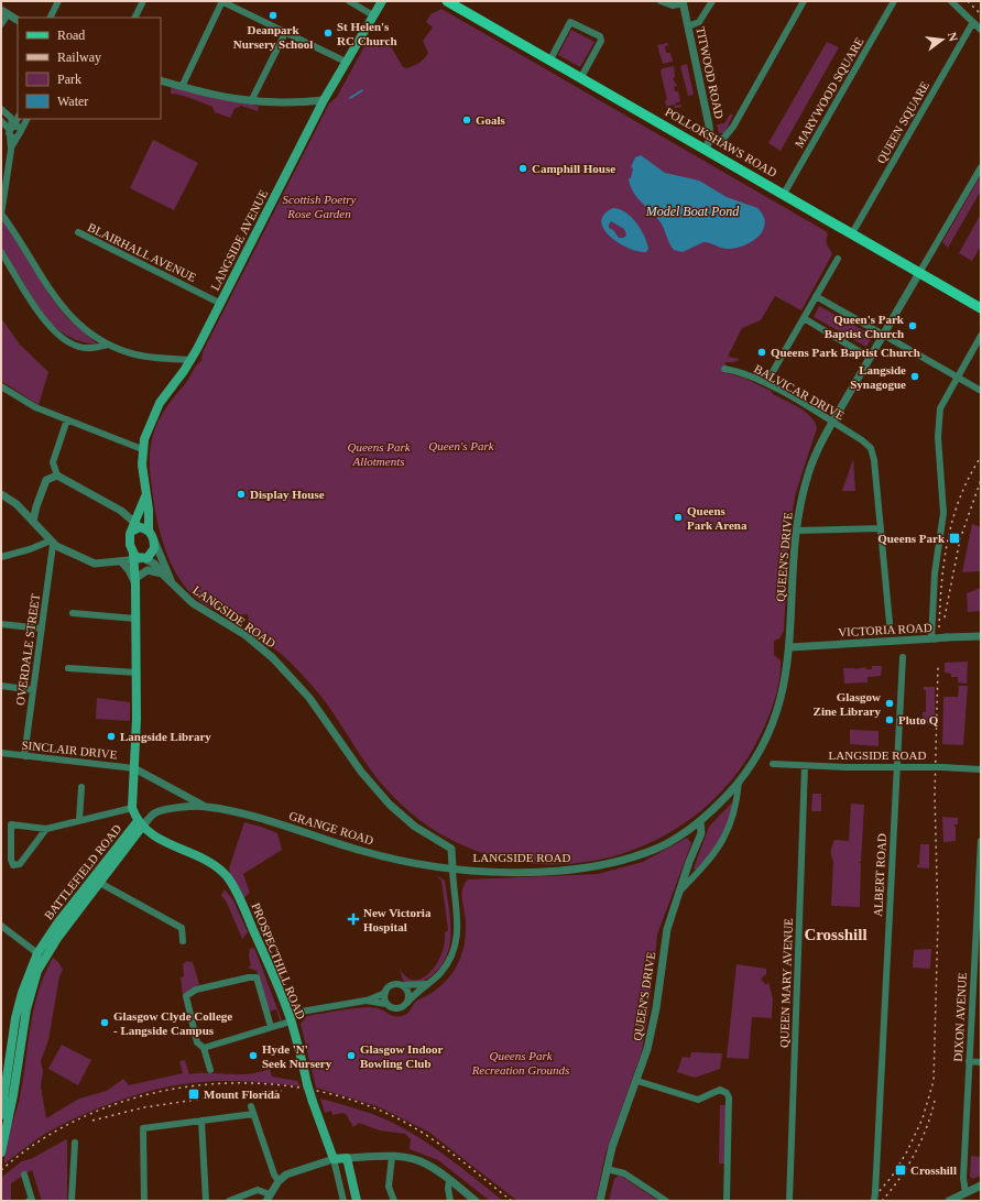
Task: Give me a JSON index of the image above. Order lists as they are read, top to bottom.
{
  "streets": {
    "main road": [
      "POLLOKSHAWS ROAD",
      "LANGSIDE AVENUE",
      "BATTLEFIELD ROAD",
      "PROSPECTHILL ROAD"
    ],
    "street": [
      "TITWOOD ROAD",
      "MARYWOOD SQUARE",
      "QUEEN SQUARE",
      "BLAIRHALL AVENUE",
      "BALVICAR DRIVE",
      "QUEEN'S DRIVE",
      "LANGSIDE ROAD",
      "VICTORIA ROAD",
      "OVERDALE STREET",
      "SINCLAIR DRIVE",
      "GRANGE ROAD",
      "ALBERT ROAD",
      "QUEEN MARY AVENUE",
      "DIXON AVENUE"
    ]
  },
  "crossings": [
    ["MARYWOOD SQUARE", "POLLOKSHAWS ROAD"],
    ["QUEEN SQUARE", "POLLOKSHAWS ROAD"],
    ["POLLOKSHAWS ROAD", "QUEEN'S DRIVE"],
    ["LANGSIDE AVENUE", "BLAIRHALL AVENUE"],
    ["LANGSIDE AVENUE", "LANGSIDE ROAD"],
    ["LANGSIDE AVENUE", "BATTLEFIELD ROAD"],
    ["BALVICAR DRIVE", "QUEEN'S DRIVE"],
    ["QUEEN'S DRIVE", "LANGSIDE ROAD"],
    ["QUEEN'S DRIVE", "VICTORIA ROAD"],
    ["LANGSIDE ROAD", "GRANGE ROAD"],
    ["LANGSIDE ROAD", "BATTLEFIELD ROAD"],
    ["LANGSIDE ROAD", "ALBERT ROAD"],
    ["LANGSIDE ROAD", "QUEEN MARY AVENUE"],
    ["OVERDALE STREET", "SINCLAIR DRIVE"],
    ["SINCLAIR DRIVE", "GRANGE ROAD"],
    ["SINCLAIR DRIVE", "BATTLEFIELD ROAD"],
    ["GRANGE ROAD", "BATTLEFIELD ROAD"],
    ["GRANGE ROAD", "PROSPECTHILL ROAD"],
    ["BATTLEFIELD ROAD", "PROSPECTHILL ROAD"]
  ],
  "districts": ["Crosshill"],
  "water": ["Model Boat Pond"],
  "parks": [
    "Scottish Poetry Rose Garden",
    "Queen's Park",
    "Queens Park Allotments",
    "Queens Park Recreation Grounds"
  ],
  "places": {
    "other": [
      "Deanpark Nursery School",
      "St Helen's RC Church",
      "Goals",
      "Camphill House",
      "Queen's Park Baptist Church",
      "Queens Park Baptist Church",
      "Langside Synagogue",
      "Display House",
      "Queens Park Arena",
      "Glasgow Zine Library",
      "Pluto Q",
      "Langside Library",
      "Glasgow Clyde College - Langside Campus",
      "Hyde 'N' Seek Nursery",
      "Glasgow Indoor Bowling Club"
    ],
    "transit": ["Queens Park", "Mount Florida", "Crosshill"],
    "health": ["New Victoria Hospital"]
  },
  "legend": [
    "Road",
    "Railway",
    "Park",
    "Water"
  ],
  "north": "right"
}
